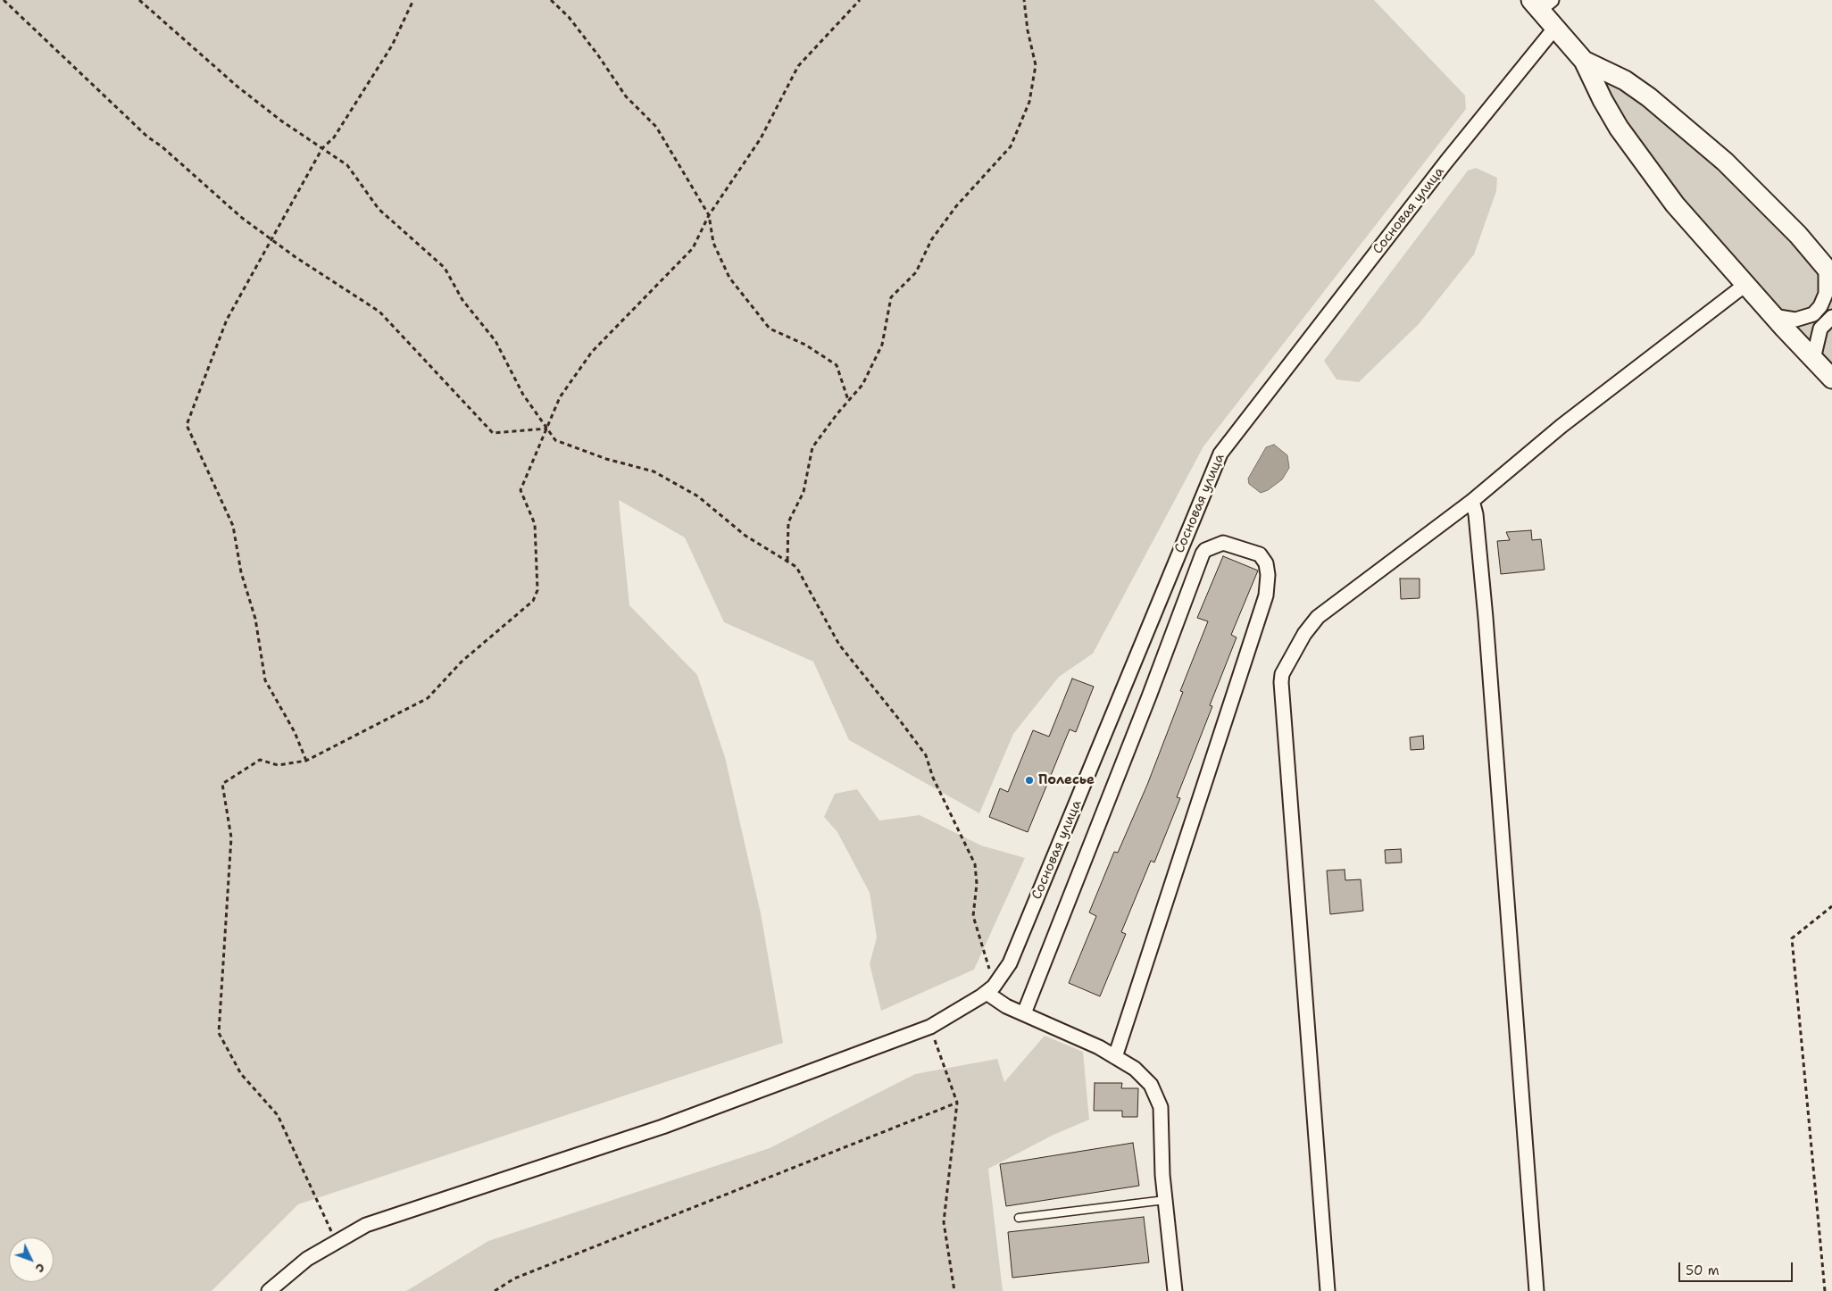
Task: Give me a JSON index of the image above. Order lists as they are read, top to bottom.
{
  "streets": {
    "street": ["Сосновая улица"]
  },
  "places": ["Полесье"],
  "scale_bar": "50 m",
  "north": "bottom right"
}
